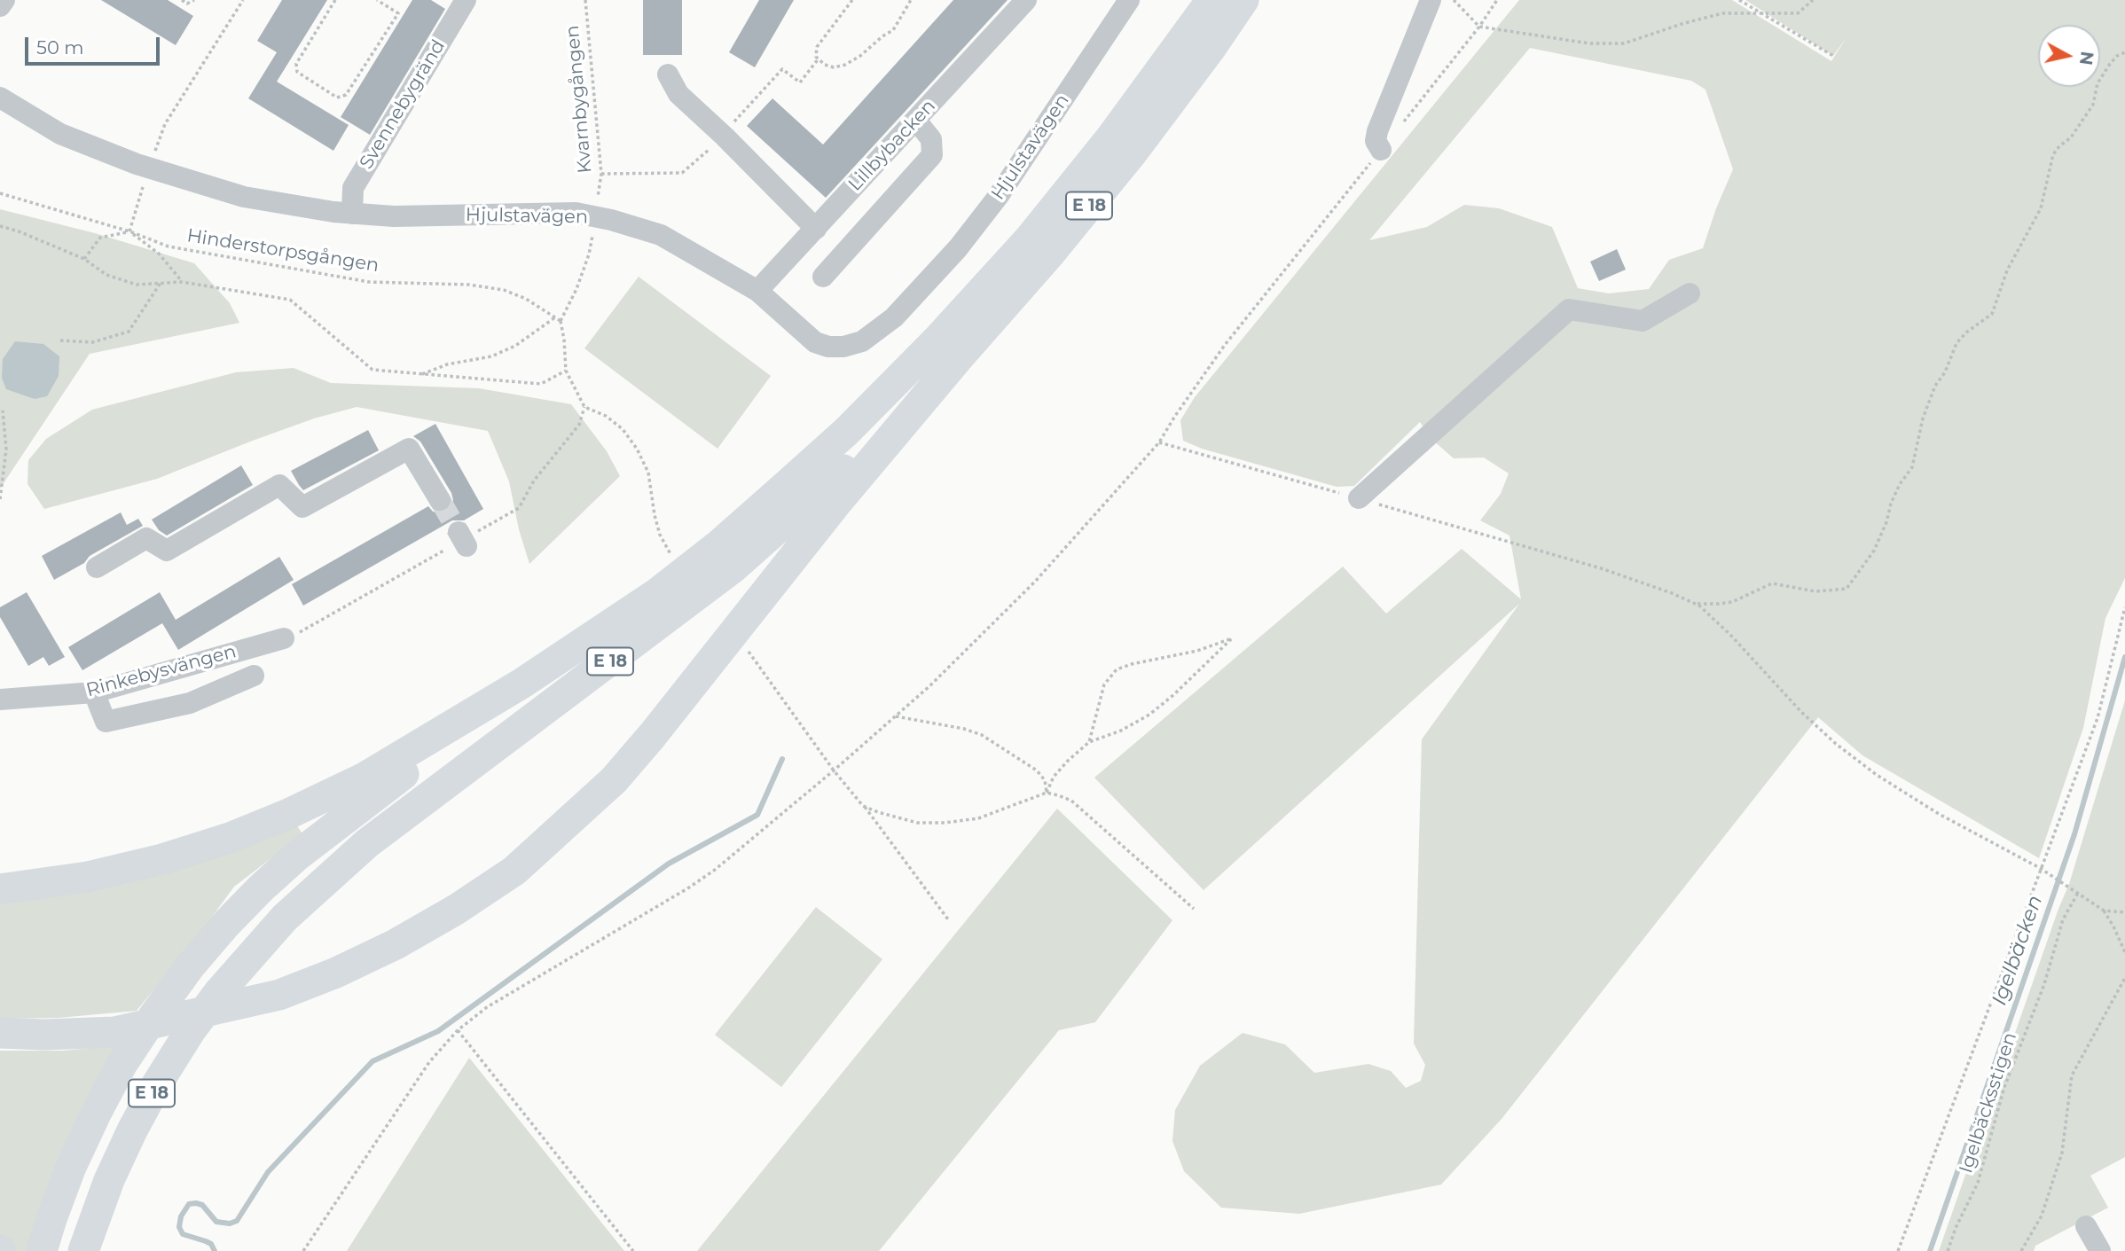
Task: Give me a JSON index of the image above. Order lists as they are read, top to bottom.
{
  "streets": {
    "highway": ["E 18"],
    "street": [
      "Svennebygränd",
      "Lillbybacken",
      "Hjulstavägen",
      "Rinkebysvängen"
    ],
    "path": ["Kvarnbygången", "Hinderstorpsgången", "Igelbäcksstigen"]
  },
  "crossings": [
    ["Svennebygränd", "Hjulstavägen"],
    ["Lillbybacken", "Hjulstavägen"]
  ],
  "water": ["Igelbäcken"],
  "scale_bar": "50 m",
  "north": "right"
}
